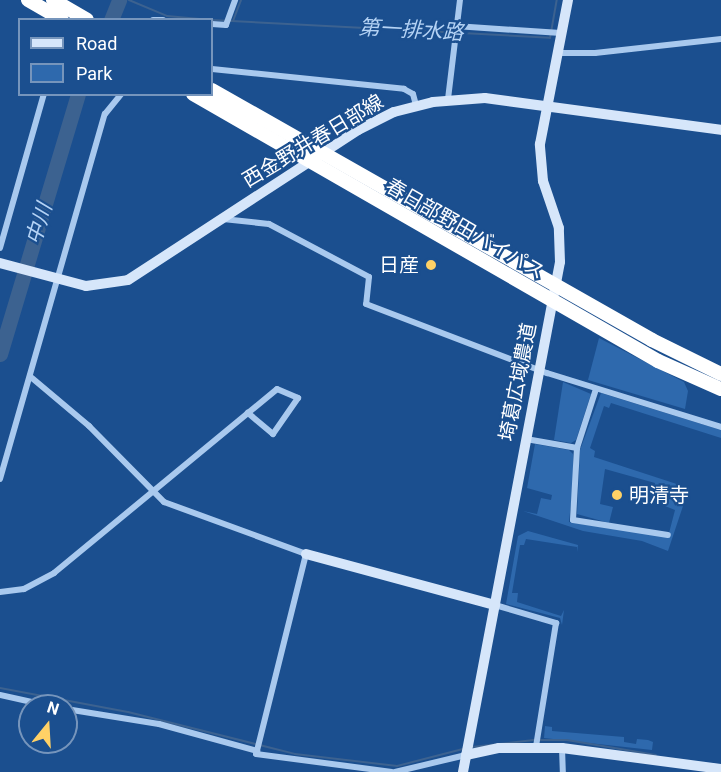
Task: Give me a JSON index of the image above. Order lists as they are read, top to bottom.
{
  "streets": {
    "highway": ["春日部野田バイパス"],
    "street": ["西金野井春日部線", "埼葛広域農道"]
  },
  "crossings": [
    ["西金野井春日部線", "春日部野田バイパス"],
    ["西金野井春日部線", "埼葛広域農道"],
    ["春日部野田バイパス", "埼葛広域農道"]
  ],
  "water": ["第一排水路", "中川"],
  "places": ["日産", "明清寺"],
  "legend": ["Road", "Park"],
  "north": "top"
}
